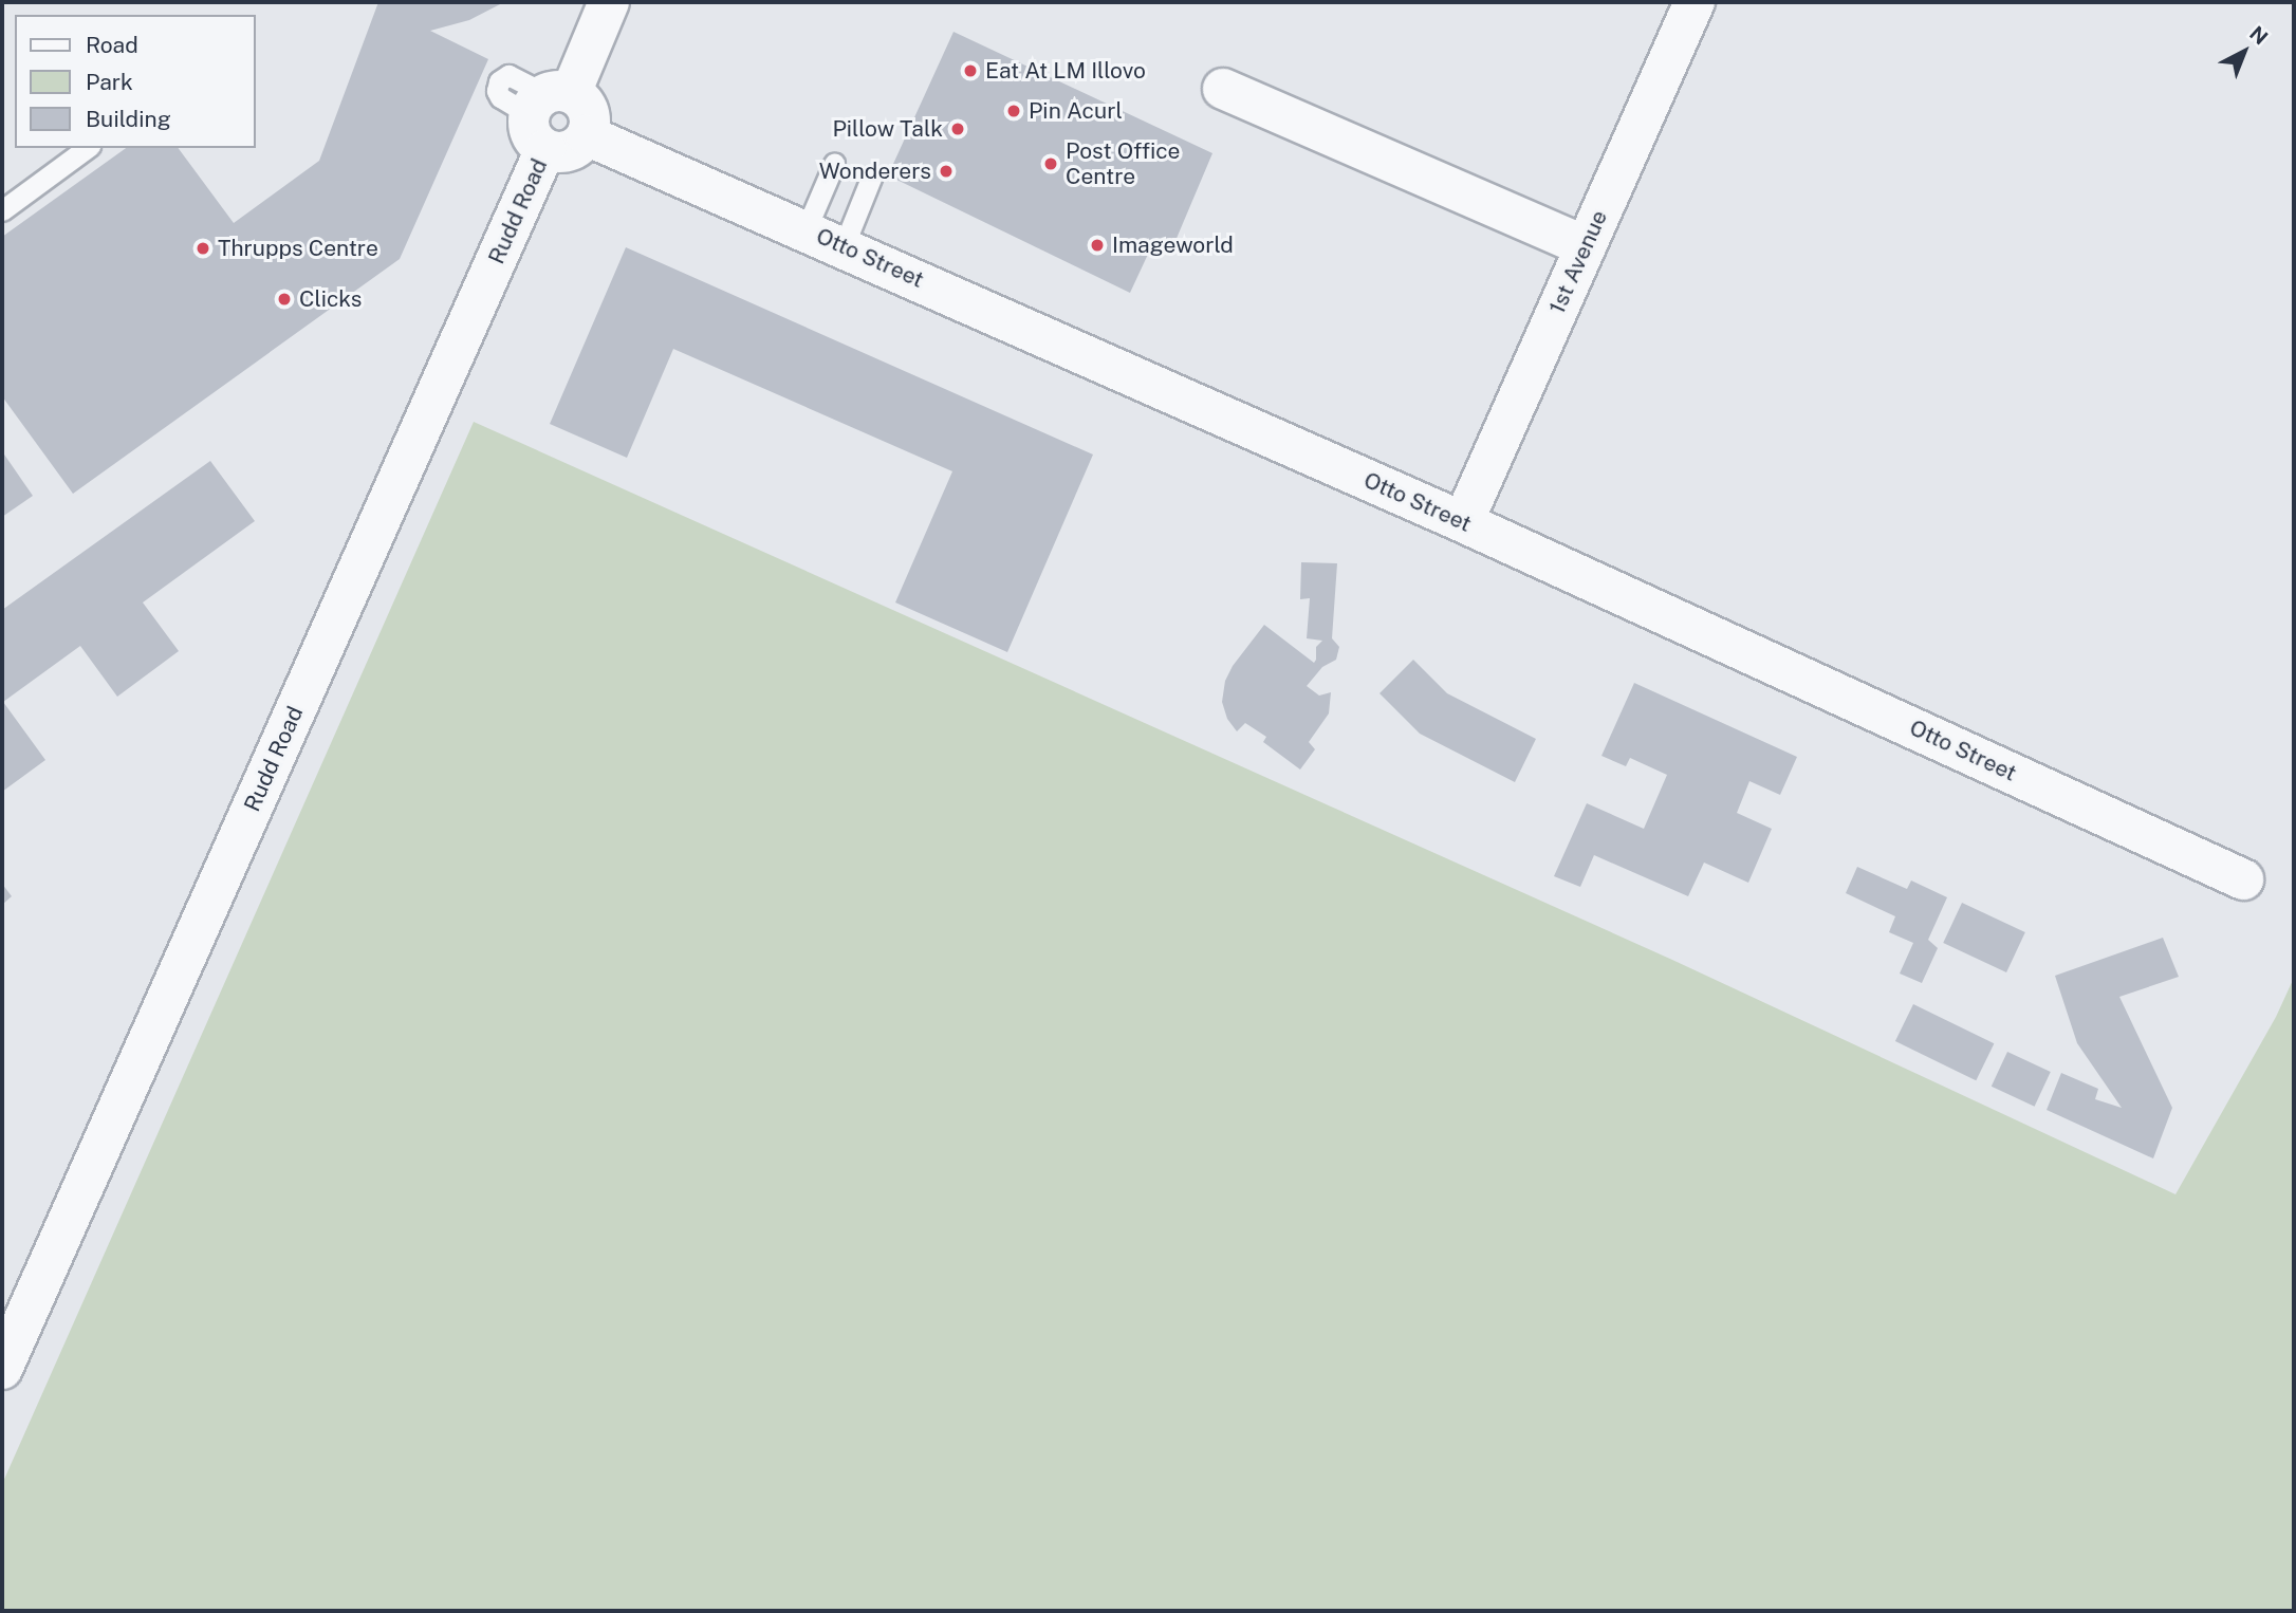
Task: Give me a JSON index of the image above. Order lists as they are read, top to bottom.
{
  "streets": {
    "street": ["Rudd Road", "Otto Street", "1st Avenue"]
  },
  "crossings": [
    ["Rudd Road", "Otto Street"],
    ["Otto Street", "1st Avenue"]
  ],
  "places": [
    "Eat At LM Illovo",
    "Pin Acurl",
    "Pillow Talk",
    "Post Office Centre",
    "Wonderers",
    "Imageworld",
    "Thrupps Centre",
    "Clicks"
  ],
  "legend": ["Road", "Park", "Building"],
  "north": "top right"
}
